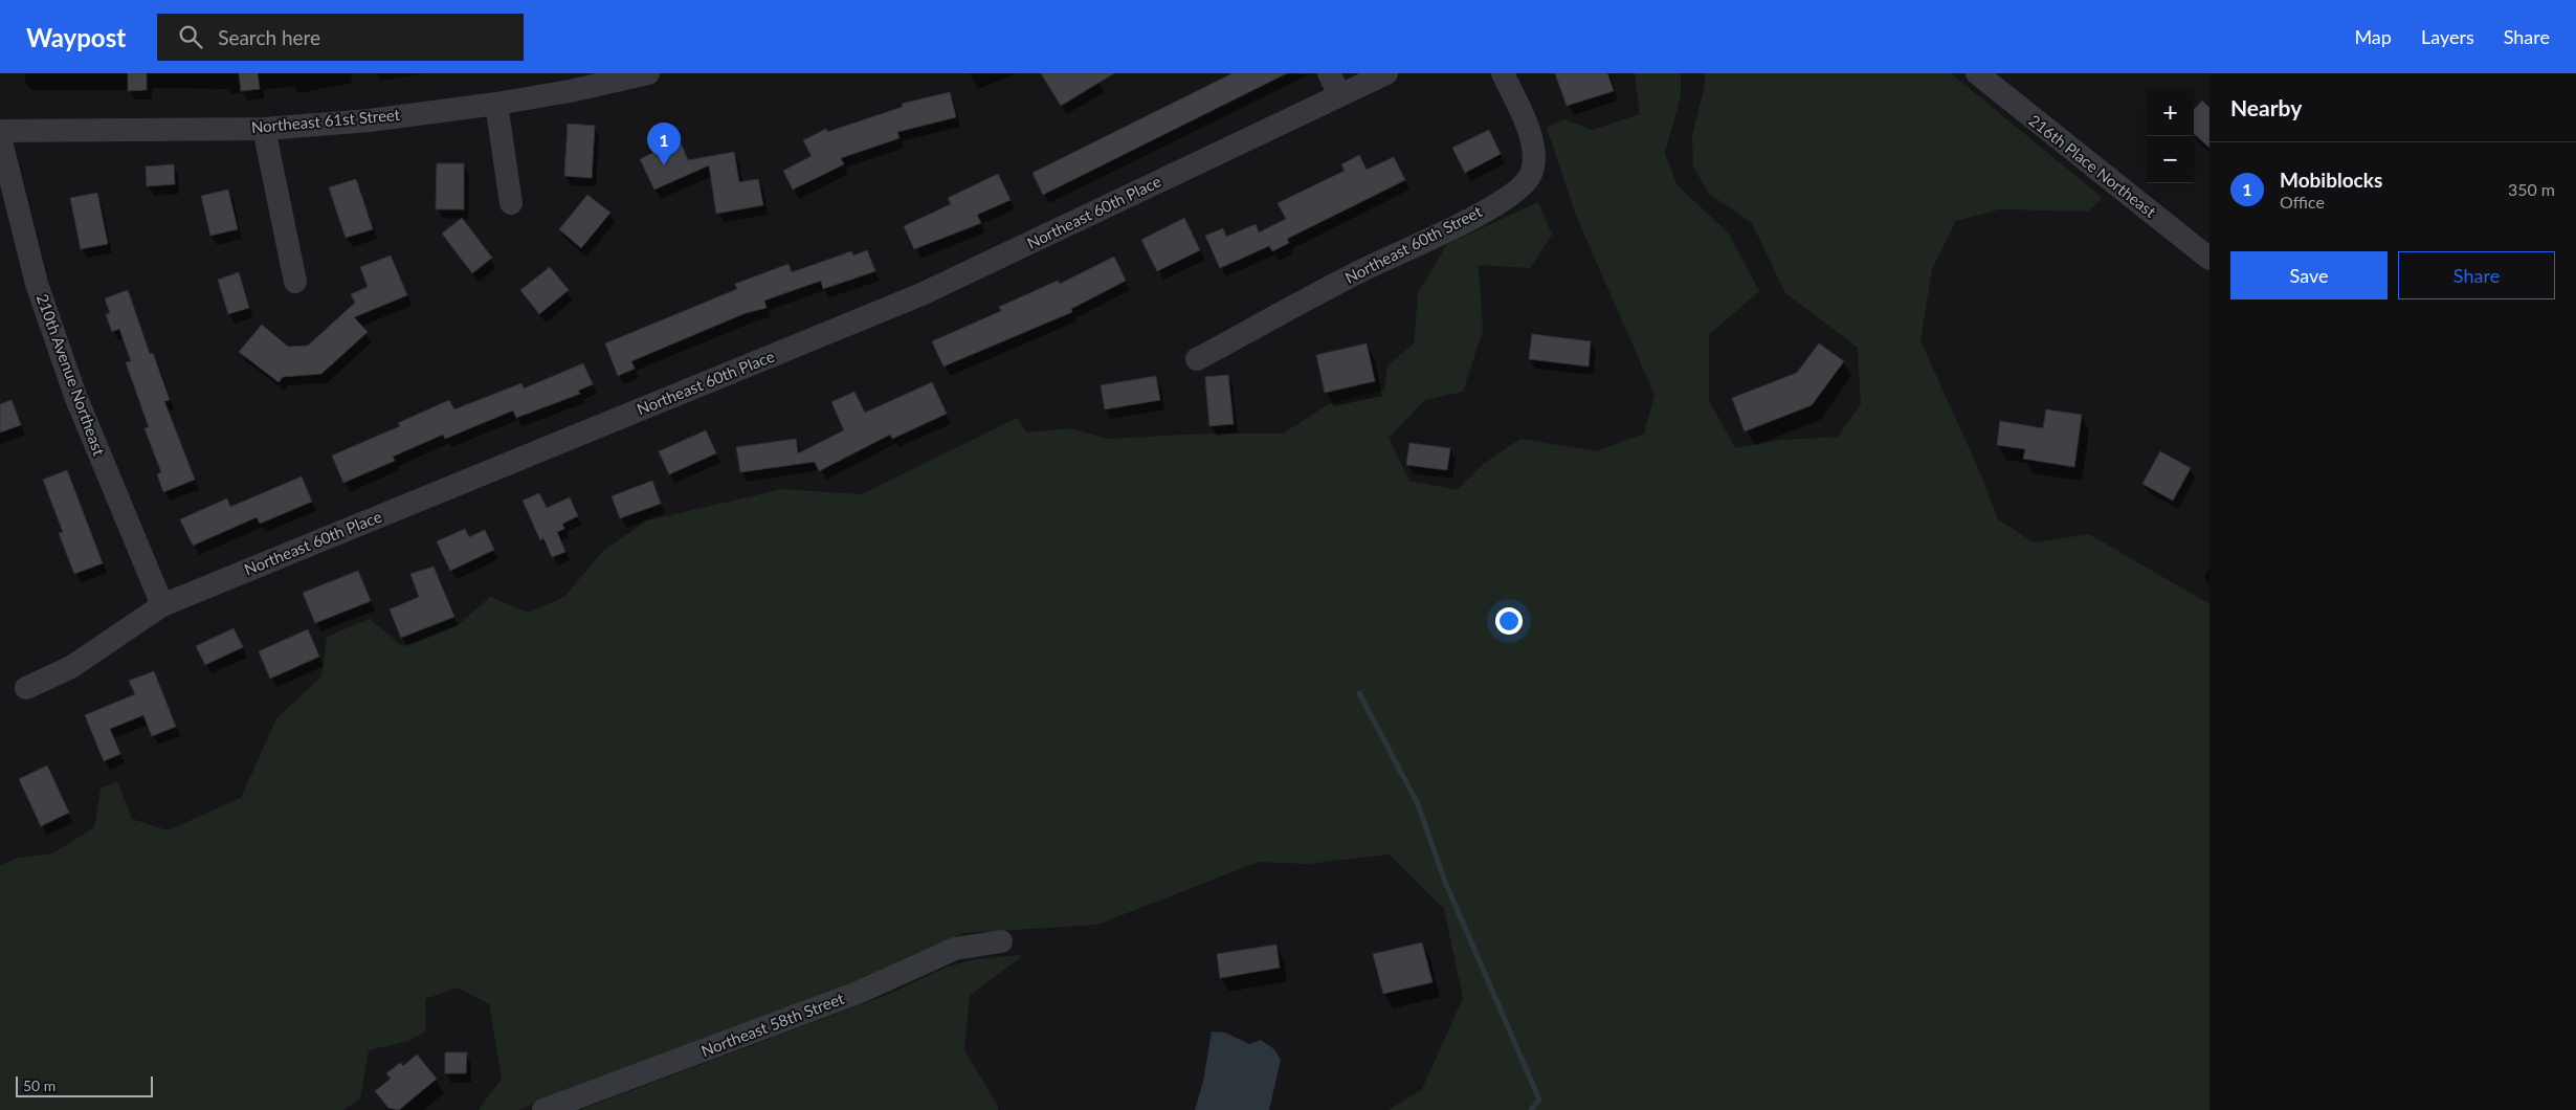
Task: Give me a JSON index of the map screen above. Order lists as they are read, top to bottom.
{
  "streets": {
    "street": [
      "Northeast 61st Street",
      "216th Place Northeast",
      "Northeast 60th Place",
      "Northeast 60th Street",
      "210th Avenue Northeast",
      "Northeast 58th Street"
    ]
  },
  "crossings": [
    ["Northeast 60th Place", "210th Avenue Northeast"]
  ],
  "scale_bar": "50 m",
  "page": {
    "header": "Waypost",
    "search": "Search here",
    "nav": ["Map", "Layers", "Share"],
    "heading": "Nearby",
    "map_buttons": ["+", "−"],
    "pins": "1",
    "list": [
      {
        "mark": "1",
        "name": "Mobiblocks",
        "note": "Office",
        "value": "350 m"
      }
    ],
    "buttons": ["Save", "Share"],
    "scale": "50 m"
  }
}
